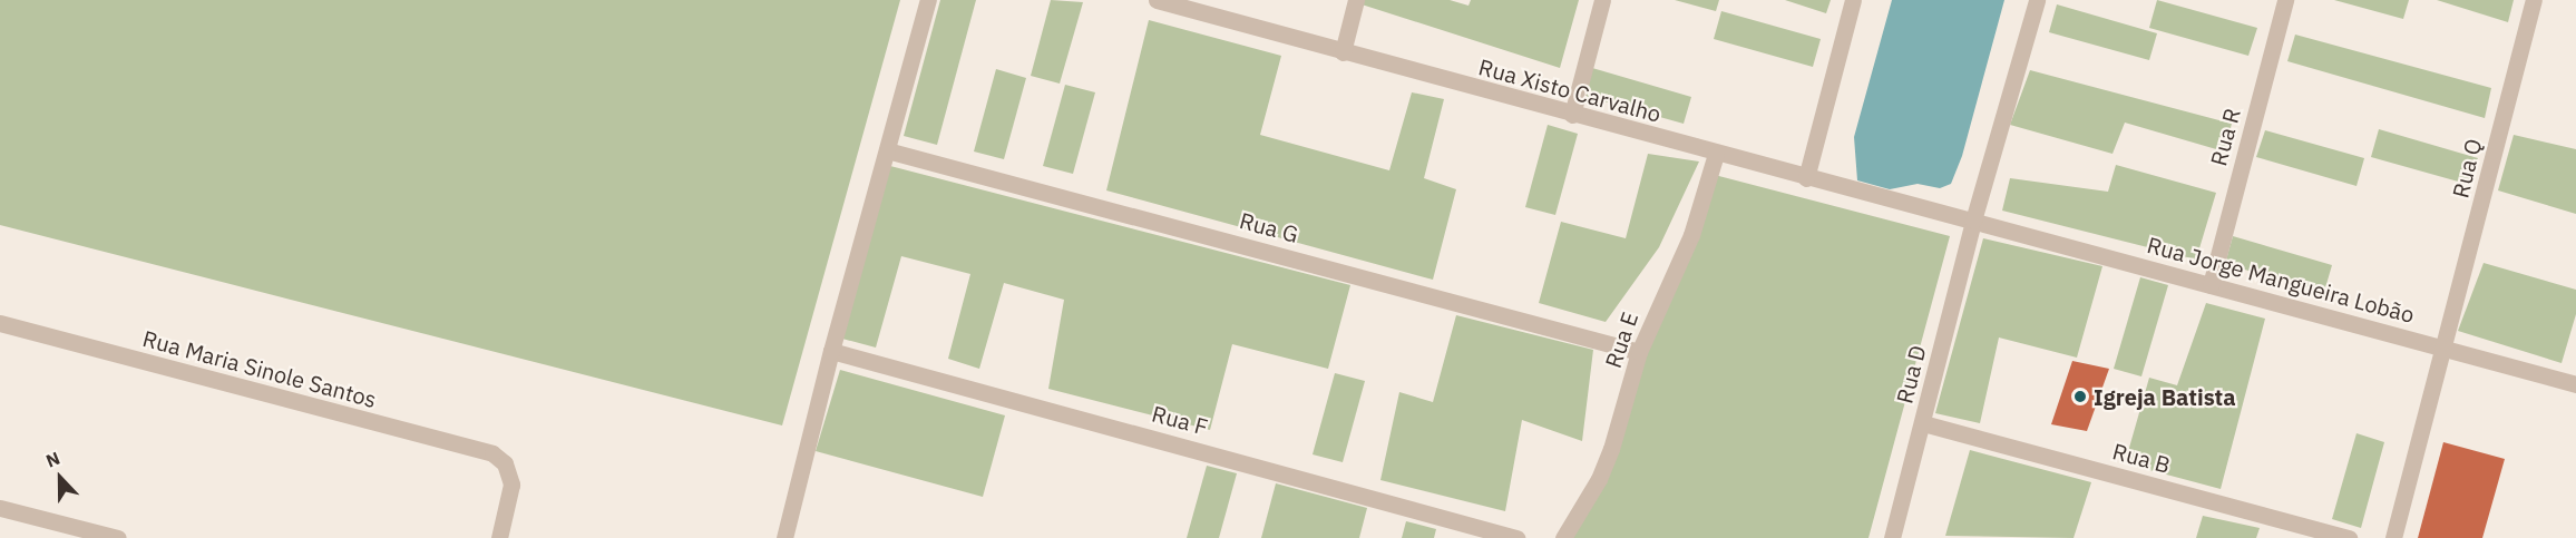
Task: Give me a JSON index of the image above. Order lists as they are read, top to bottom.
{
  "streets": {
    "street": [
      "Rua Xisto Carvalho",
      "Rua R",
      "Rua Q",
      "Rua G",
      "Rua Jorge Mangueira Lobão",
      "Rua E",
      "Rua Maria Sinole Santos",
      "Rua D",
      "Rua F",
      "Rua B"
    ]
  },
  "crossings": [
    ["Rua Xisto Carvalho", "Rua Jorge Mangueira Lobão"],
    ["Rua Xisto Carvalho", "Rua E"],
    ["Rua Xisto Carvalho", "Rua D"],
    ["Rua R", "Rua Jorge Mangueira Lobão"],
    ["Rua Q", "Rua Jorge Mangueira Lobão"],
    ["Rua G", "Rua E"],
    ["Rua Jorge Mangueira Lobão", "Rua D"],
    ["Rua D", "Rua B"]
  ],
  "places": ["Igreja Batista"],
  "north": "top"
}
